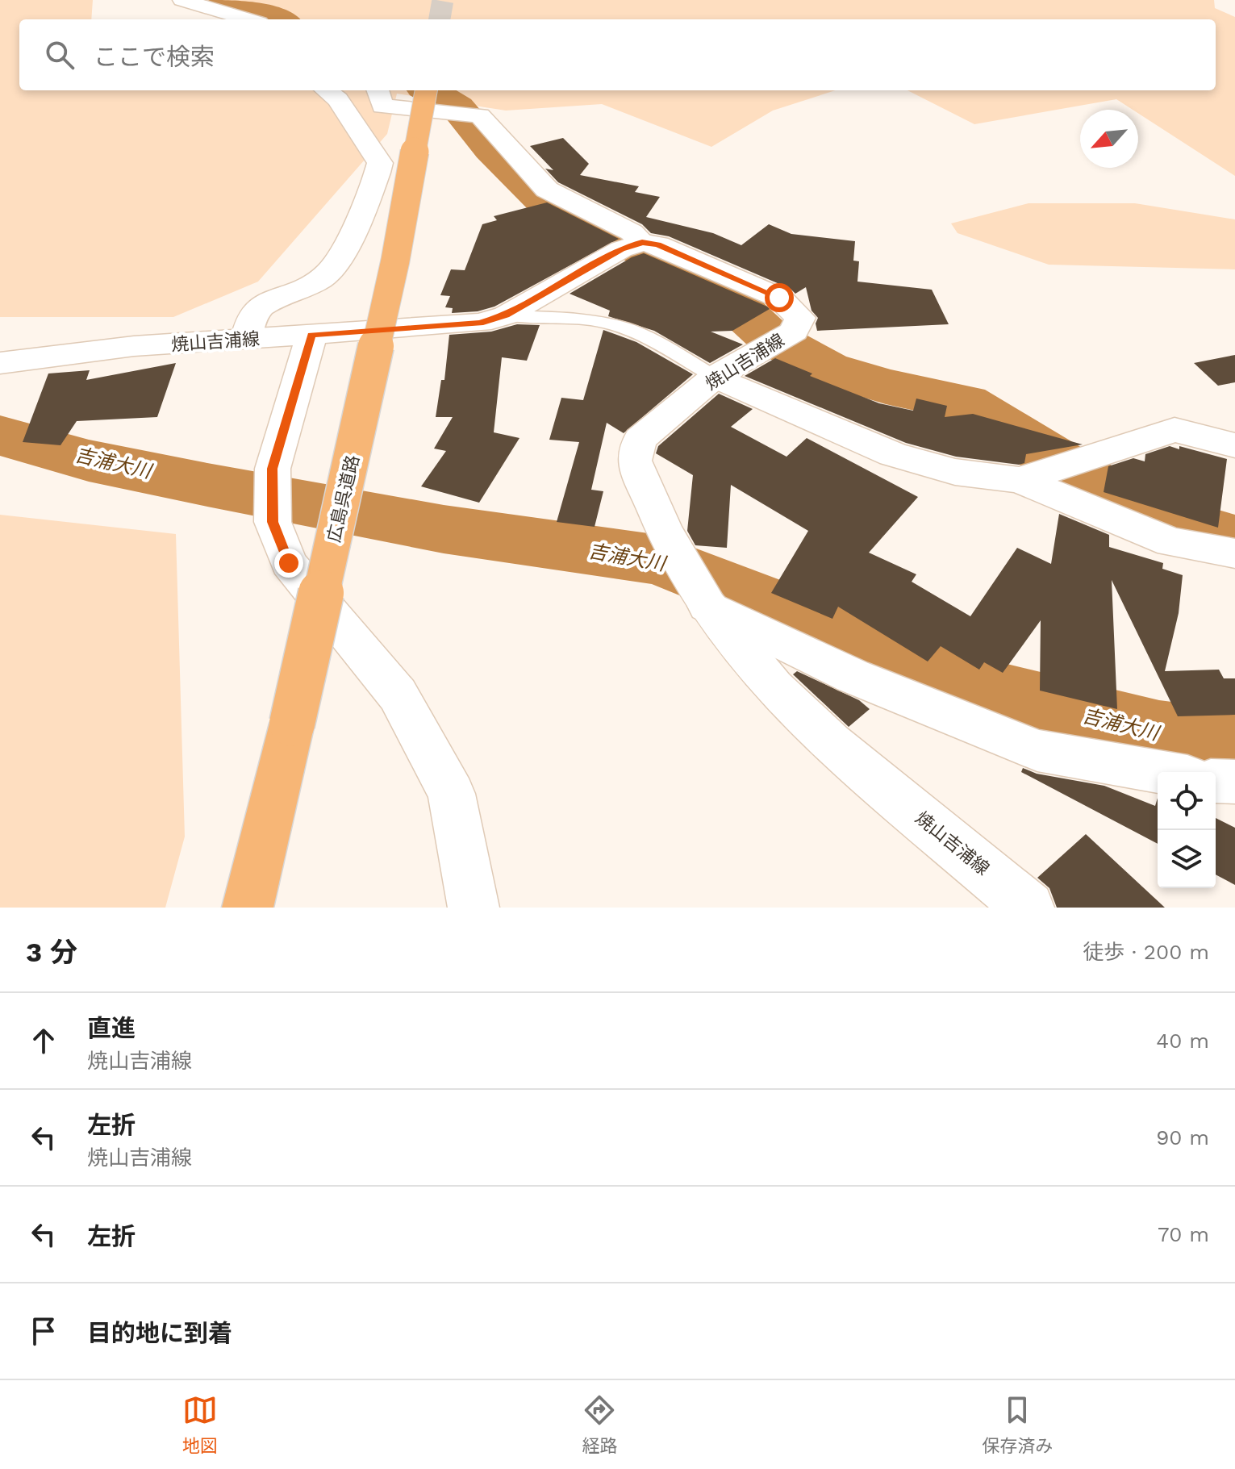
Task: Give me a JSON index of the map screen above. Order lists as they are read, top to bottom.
{
  "streets": {
    "highway": ["広島呉道路"],
    "street": ["焼山吉浦線"]
  },
  "water": ["吉浦大川"],
  "north": "bottom left",
  "page": {
    "search": "ここで検索",
    "heading": ["3 分", "徒歩 · 200 m"],
    "list": [
      ["直進", "焼山吉浦線", "40 m"],
      ["左折", "焼山吉浦線", "90 m"],
      ["左折", "70 m"],
      "目的地に到着"
    ],
    "nav": ["地図", "経路", "保存済み"]
  }
}
